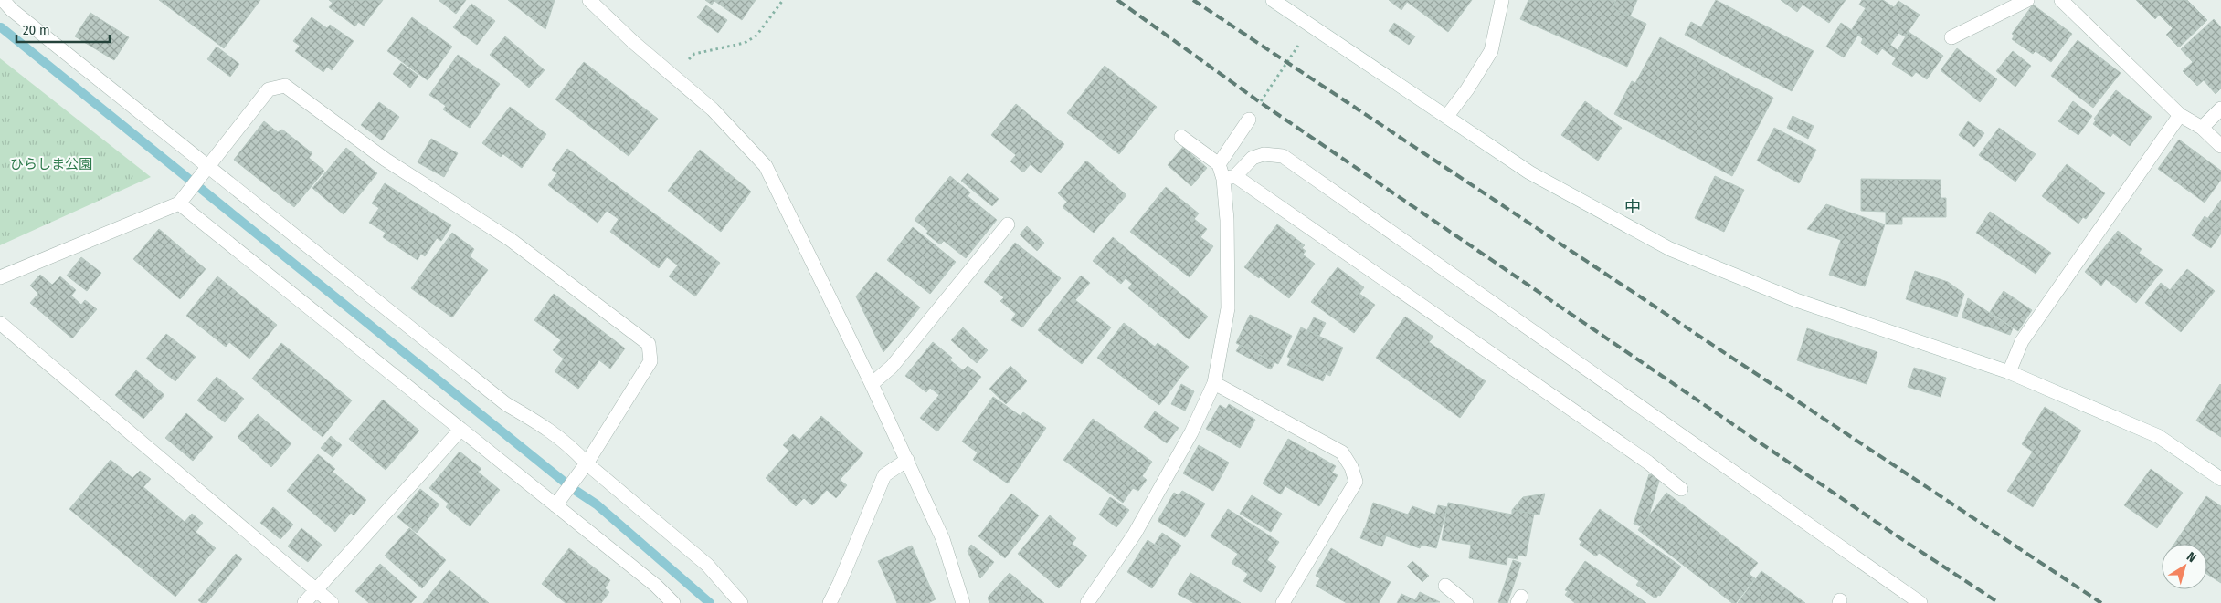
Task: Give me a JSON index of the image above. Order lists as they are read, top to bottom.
{
  "districts": ["中"],
  "parks": ["ひらしま公園"],
  "scale_bar": "20 m",
  "north": "top right"
}
